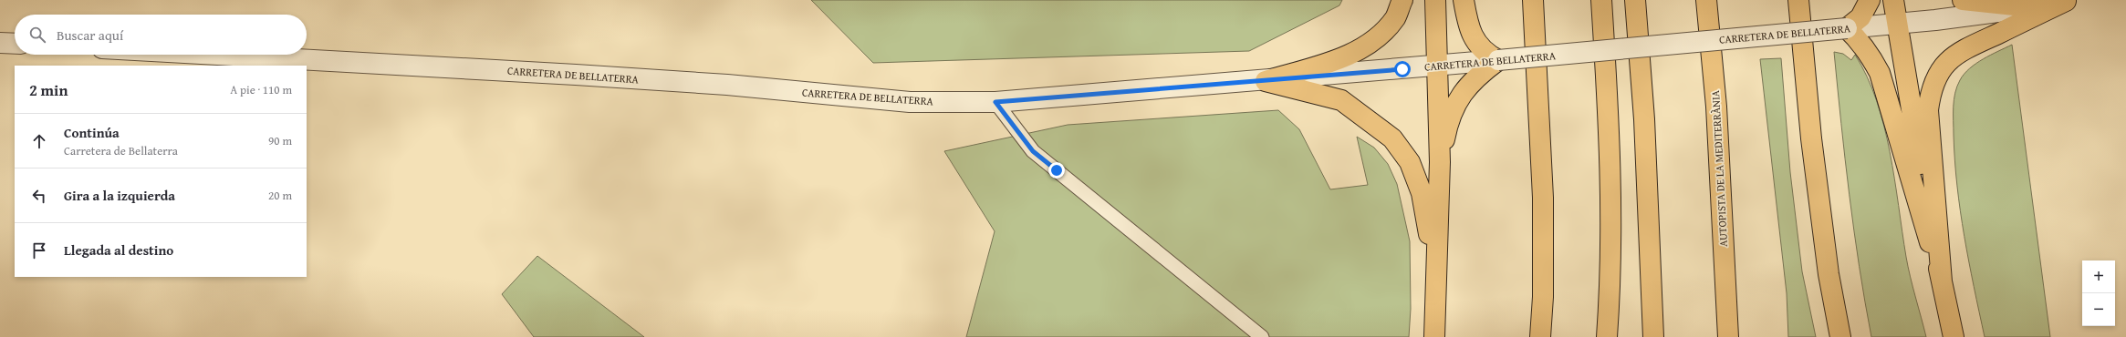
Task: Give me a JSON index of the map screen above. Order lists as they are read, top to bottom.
{
  "streets": {
    "highway": ["AUTOPISTA DE LA MEDITERRÀNIA"],
    "street": ["CARRETERA DE BELLATERRA"]
  },
  "page": {
    "search": "Buscar aquí",
    "heading": ["2 min", "A pie · 110 m"],
    "list": [
      ["Continúa", "Carretera de Bellaterra", "90 m"],
      ["Gira a la izquierda", "20 m"],
      "Llegada al destino"
    ],
    "map_buttons": ["+", "−"]
  }
}
